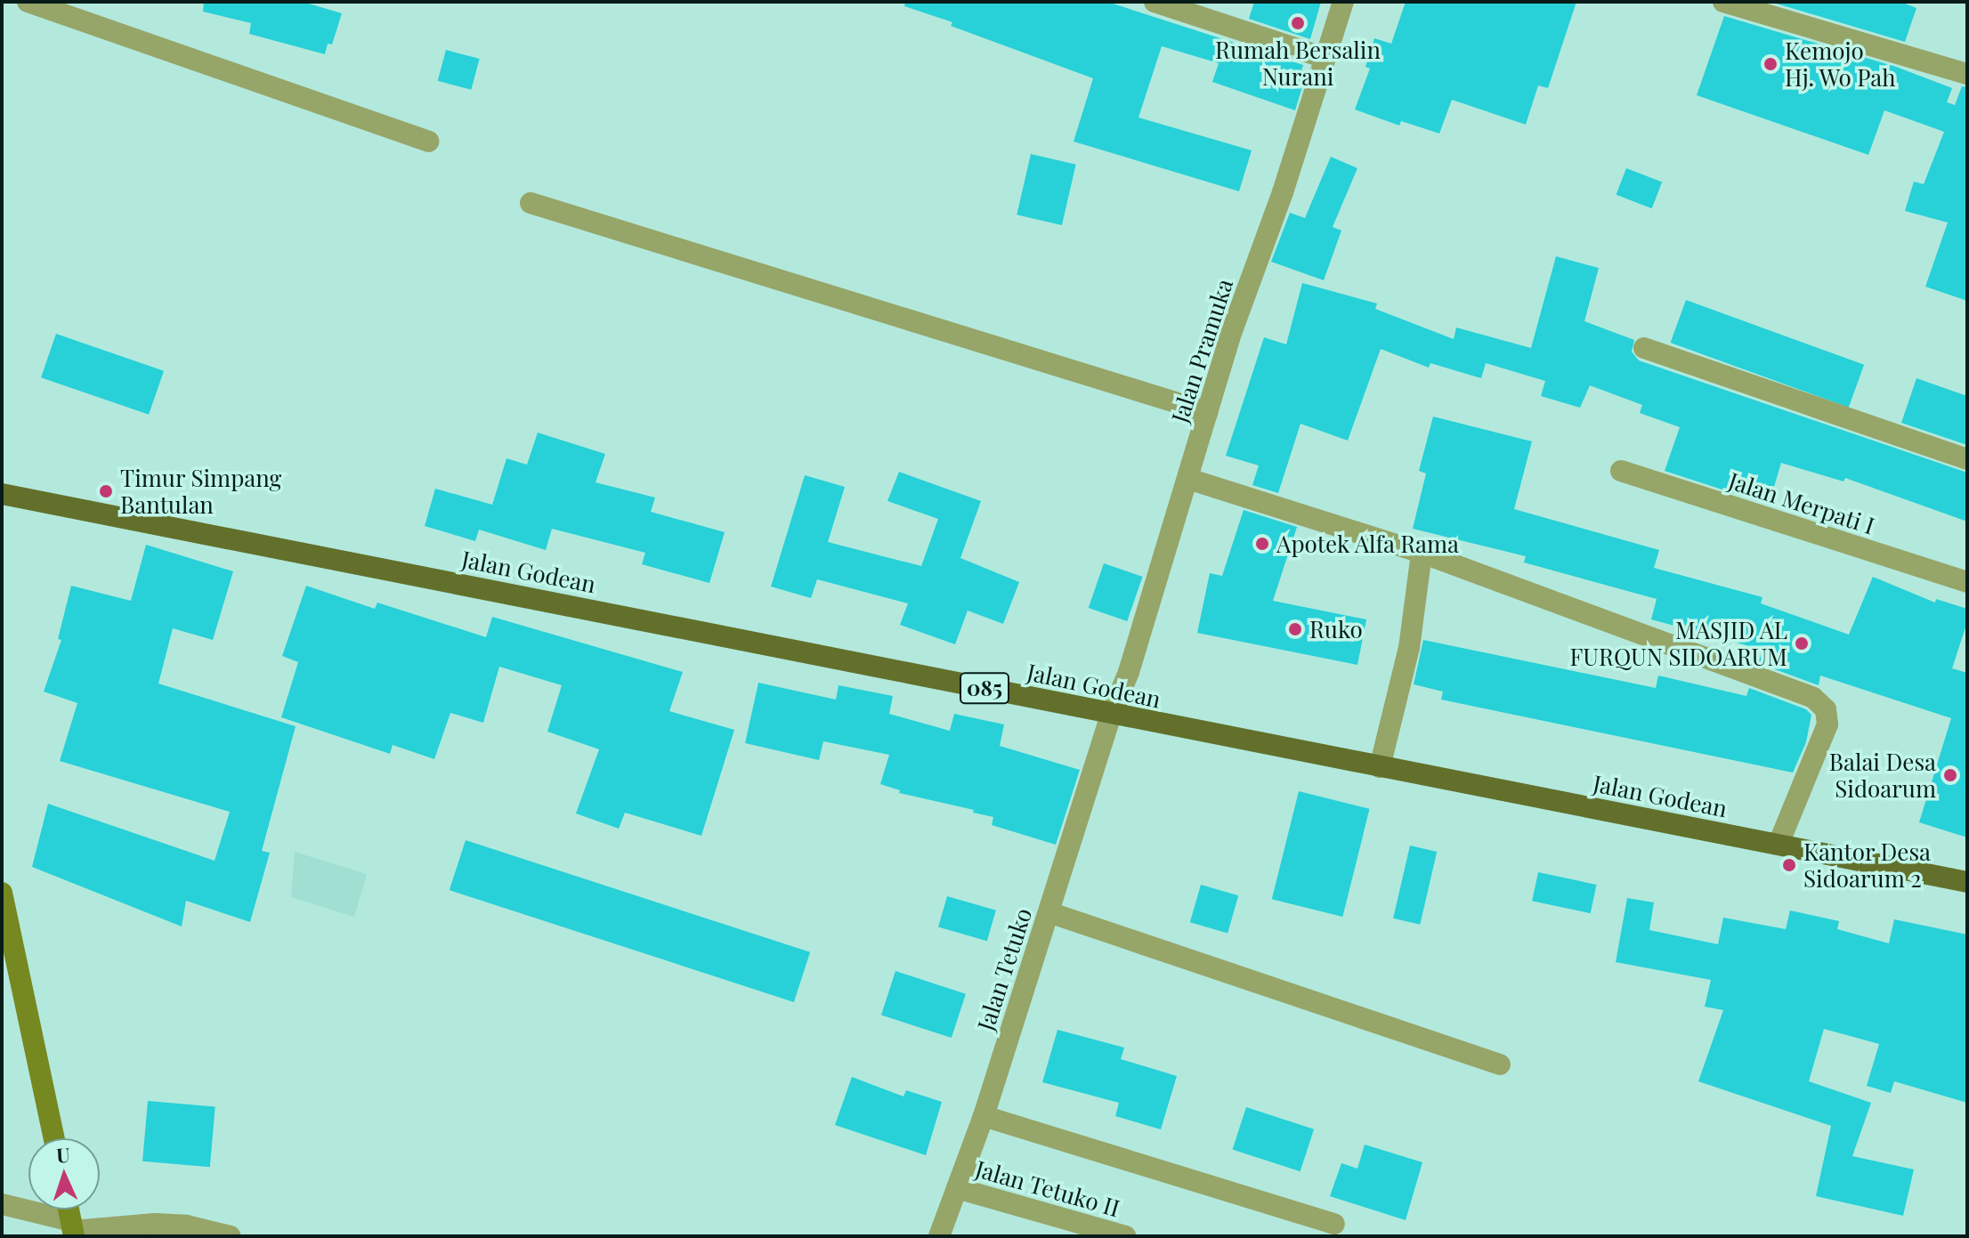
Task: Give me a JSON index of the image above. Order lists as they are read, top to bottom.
{
  "streets": {
    "main road": ["Jalan Godean", "085"],
    "street": [
      "Jalan Pramuka",
      "Jalan Merpati I",
      "Jalan Tetuko",
      "Jalan Tetuko II"
    ]
  },
  "crossings": [
    ["Jalan Pramuka", "Jalan Godean"],
    ["Jalan Pramuka", "Jalan Tetuko"],
    ["Jalan Godean", "Jalan Tetuko"],
    ["Jalan Tetuko", "Jalan Tetuko II"]
  ],
  "places": [
    "Rumah Bersalin Nurani",
    "Kemojo Hj. Wo Pah",
    "Timur Simpang Bantulan",
    "Apotek Alfa Rama",
    "Ruko",
    "MASJID AL FURQUN SIDOARUM",
    "Balai Desa Sidoarum",
    "Kantor Desa Sidoarum 2"
  ],
  "north": "top"
}
